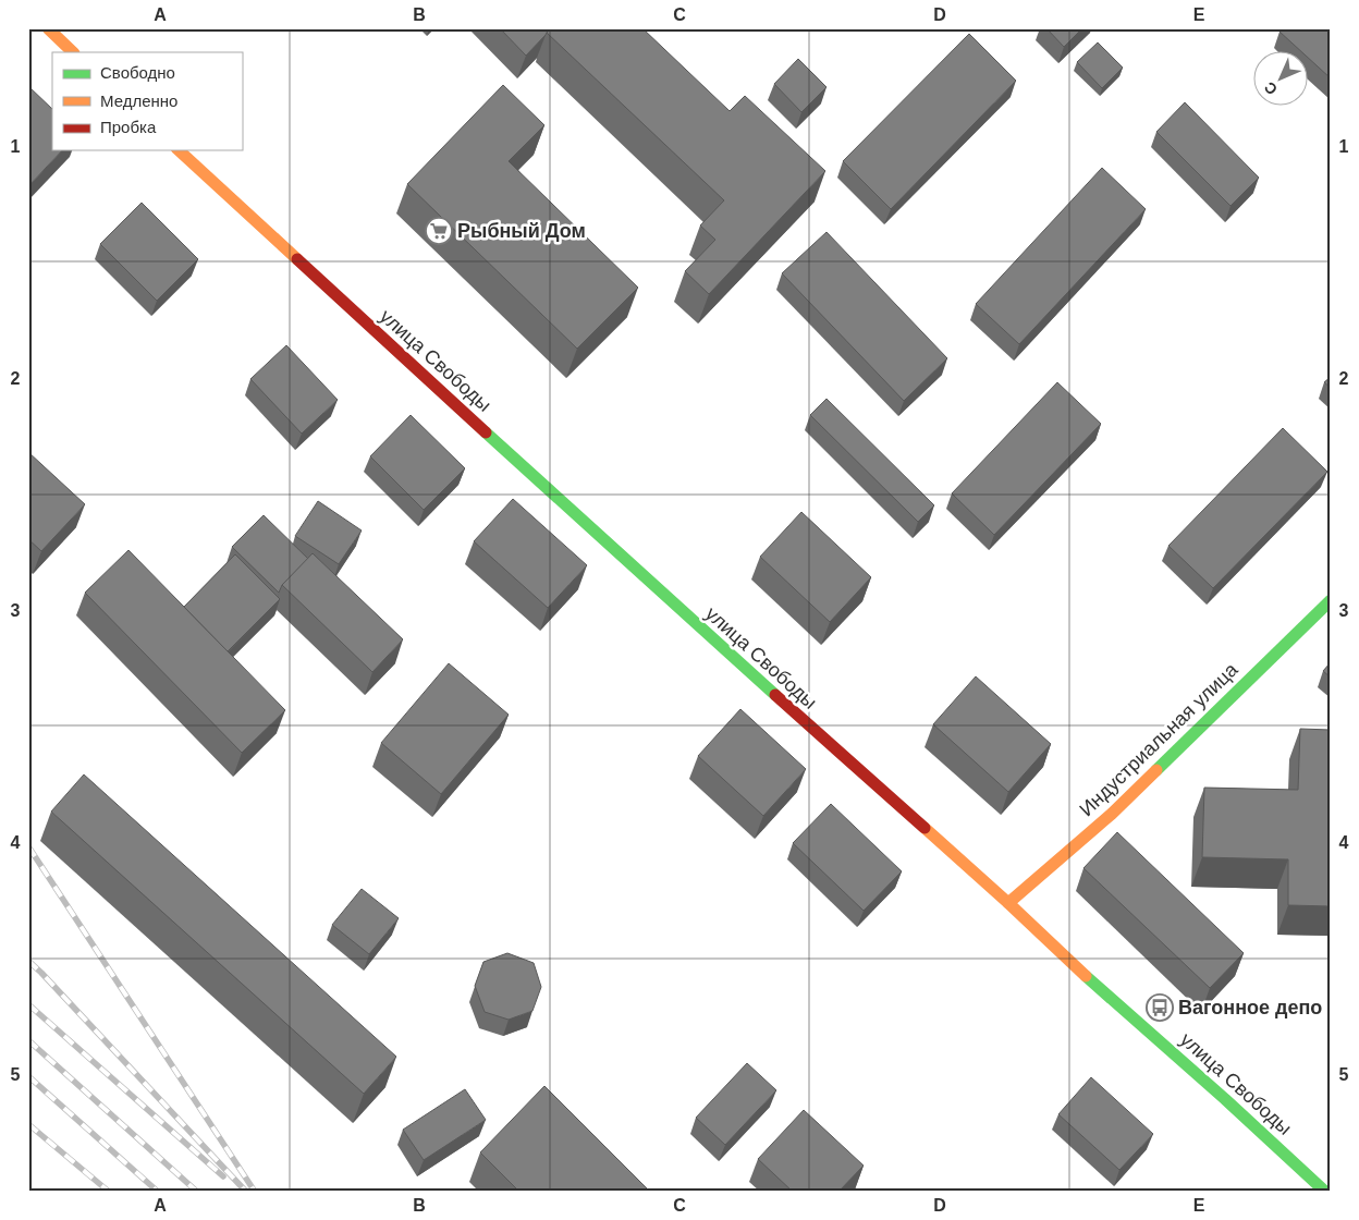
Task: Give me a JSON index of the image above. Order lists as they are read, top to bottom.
{
  "streets": {
    "street": ["улица Свободы", "Индустриальная улица"]
  },
  "crossings": [
    ["улица Свободы", "Индустриальная улица"]
  ],
  "places": {
    "supermarket": ["Рыбный Дом"],
    "bus stop": ["Вагонное депо"]
  },
  "legend": ["Свободно", "Медленно", "Пробка"],
  "north": "bottom left",
  "grid": {
    "columns": [
      "A",
      "B",
      "C",
      "D",
      "E"
    ],
    "rows": [
      "1",
      "2",
      "3",
      "4",
      "5"
    ]
  }
}
